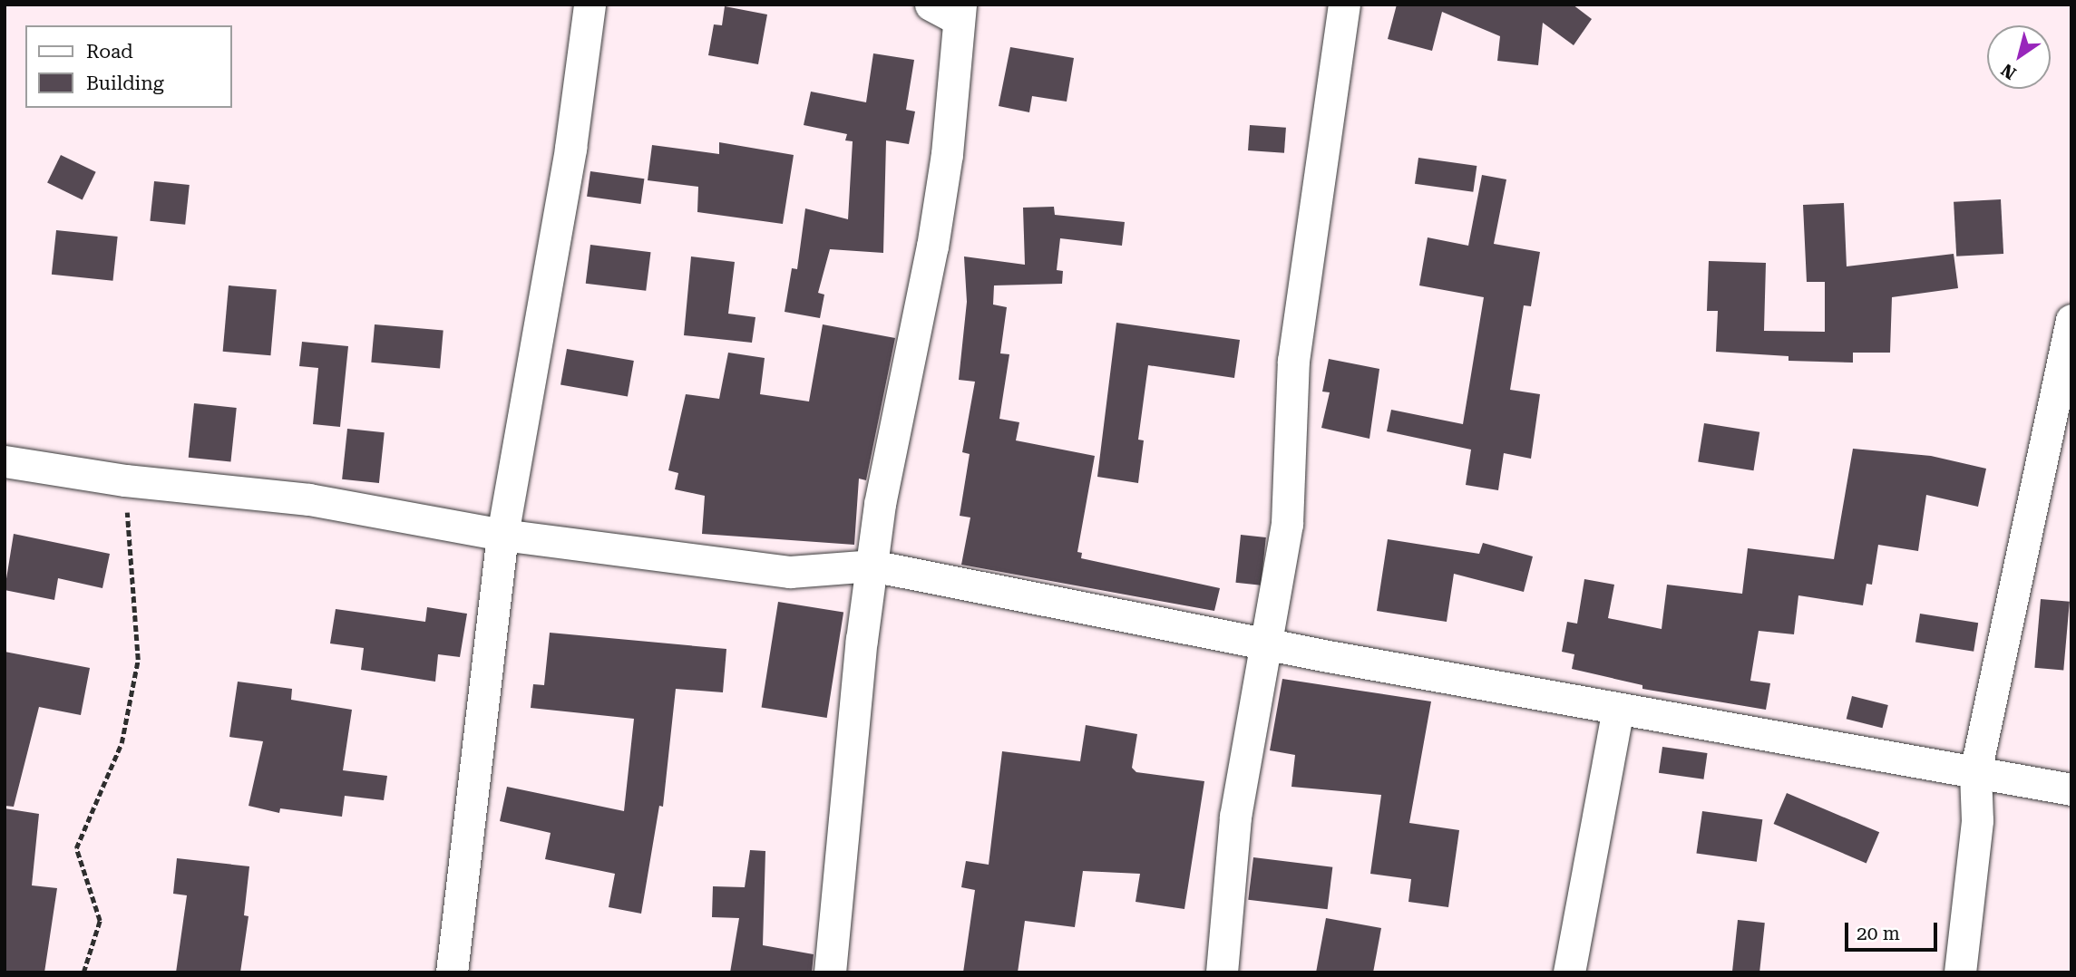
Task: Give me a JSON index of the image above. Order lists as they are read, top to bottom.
{
  "legend": ["Road", "Building"],
  "scale_bar": "20 m",
  "north": "bottom left"
}
